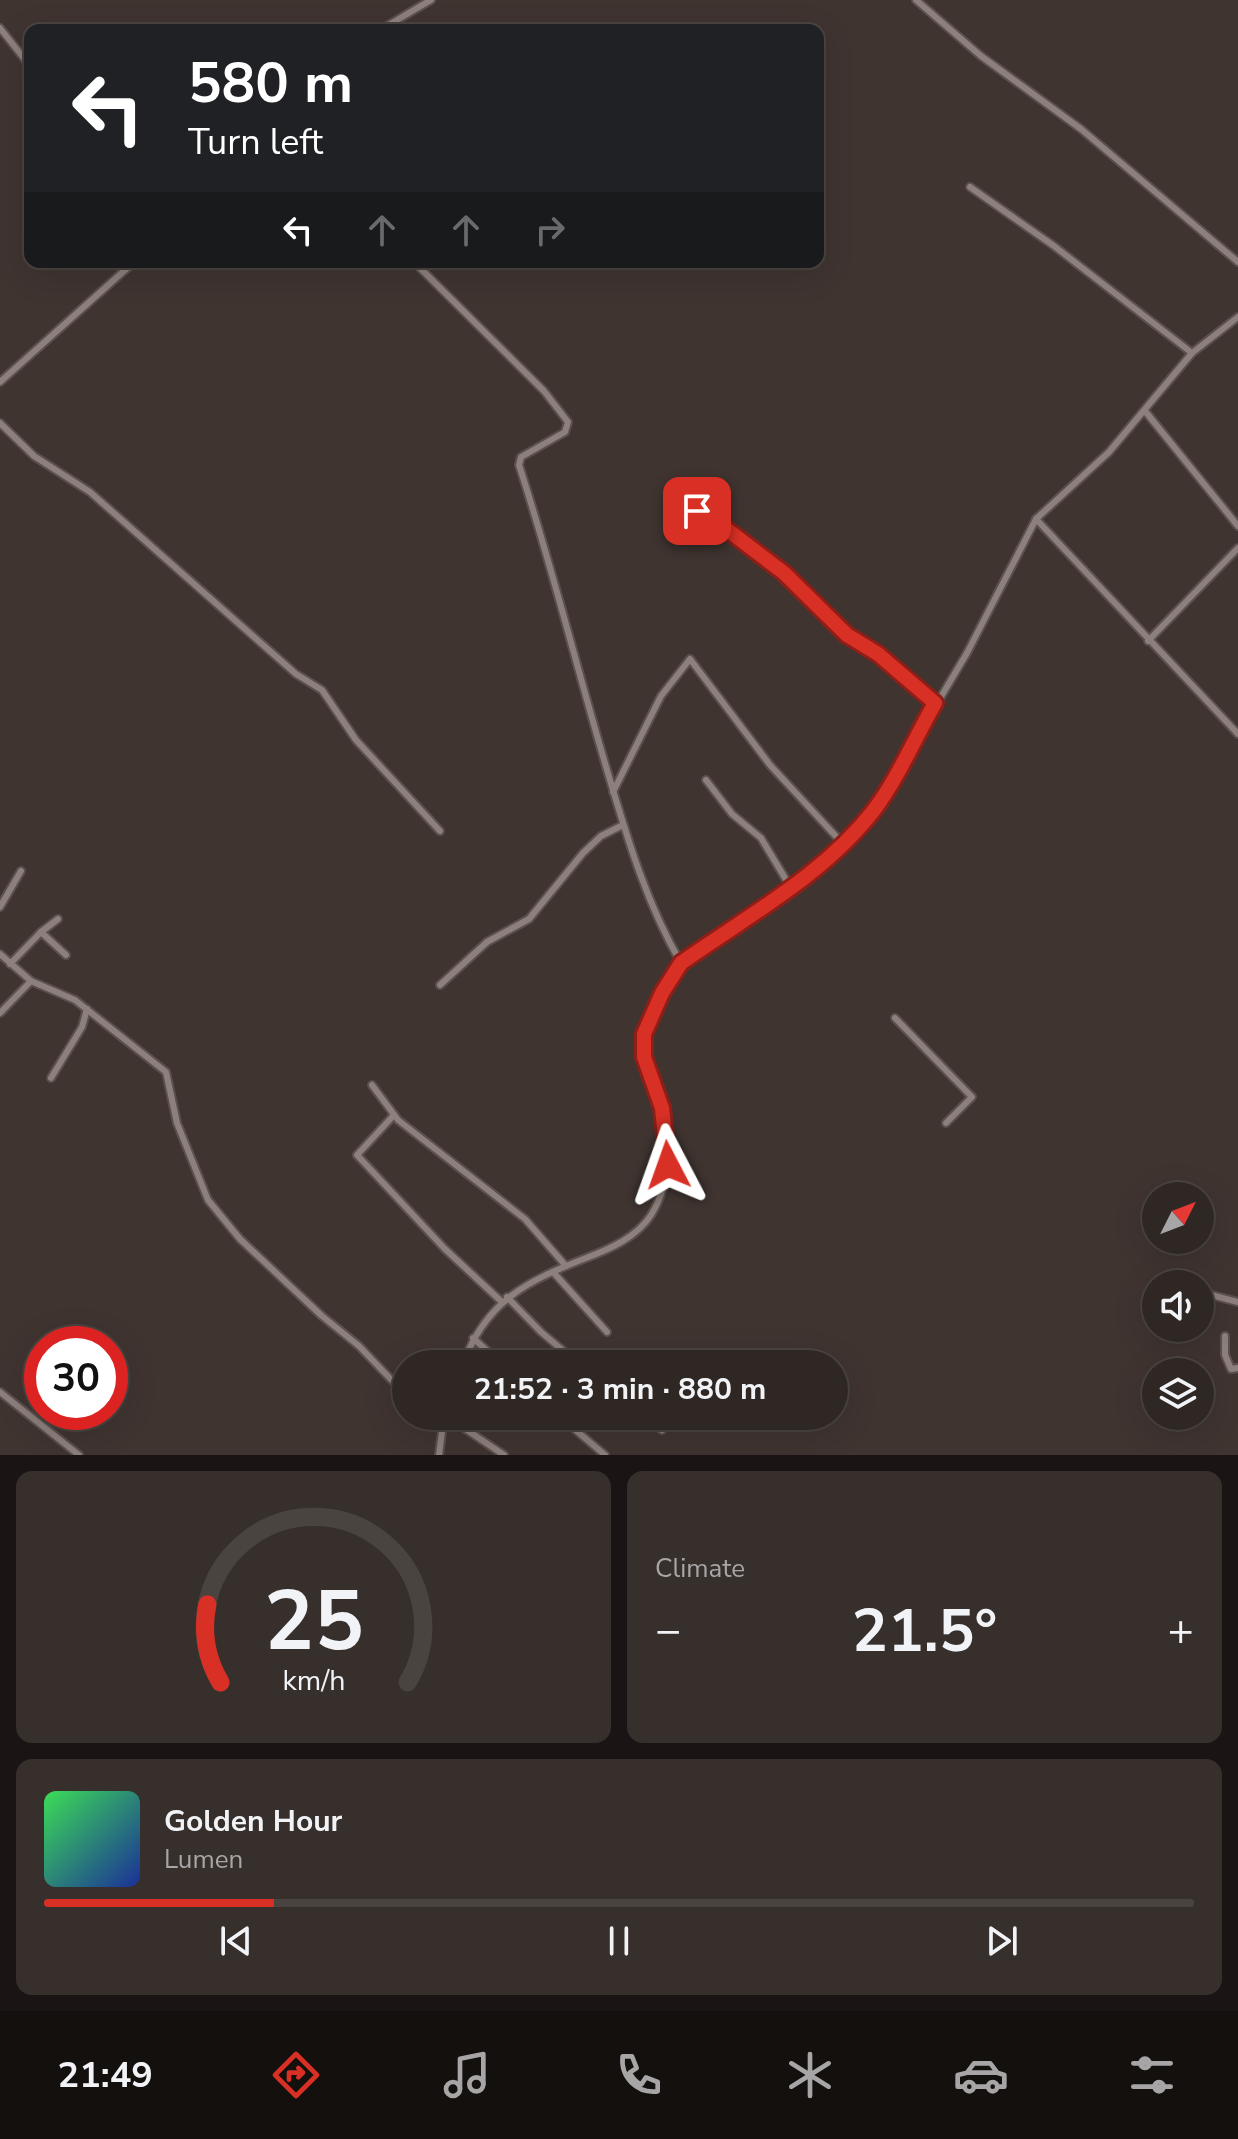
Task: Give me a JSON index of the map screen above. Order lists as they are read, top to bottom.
{
  "north": "top right",
  "page": {
    "turn": ["580 m", "Turn left"],
    "limit": "30",
    "trip": "21:52 · 3 min · 880 m",
    "tile": "Climate",
    "heat": ["−", "21.5°", "+"],
    "song": ["Golden Hour", "Lumen"],
    "tabs": "21:49",
    "gauge": ["25", "km/h"]
  }
}
